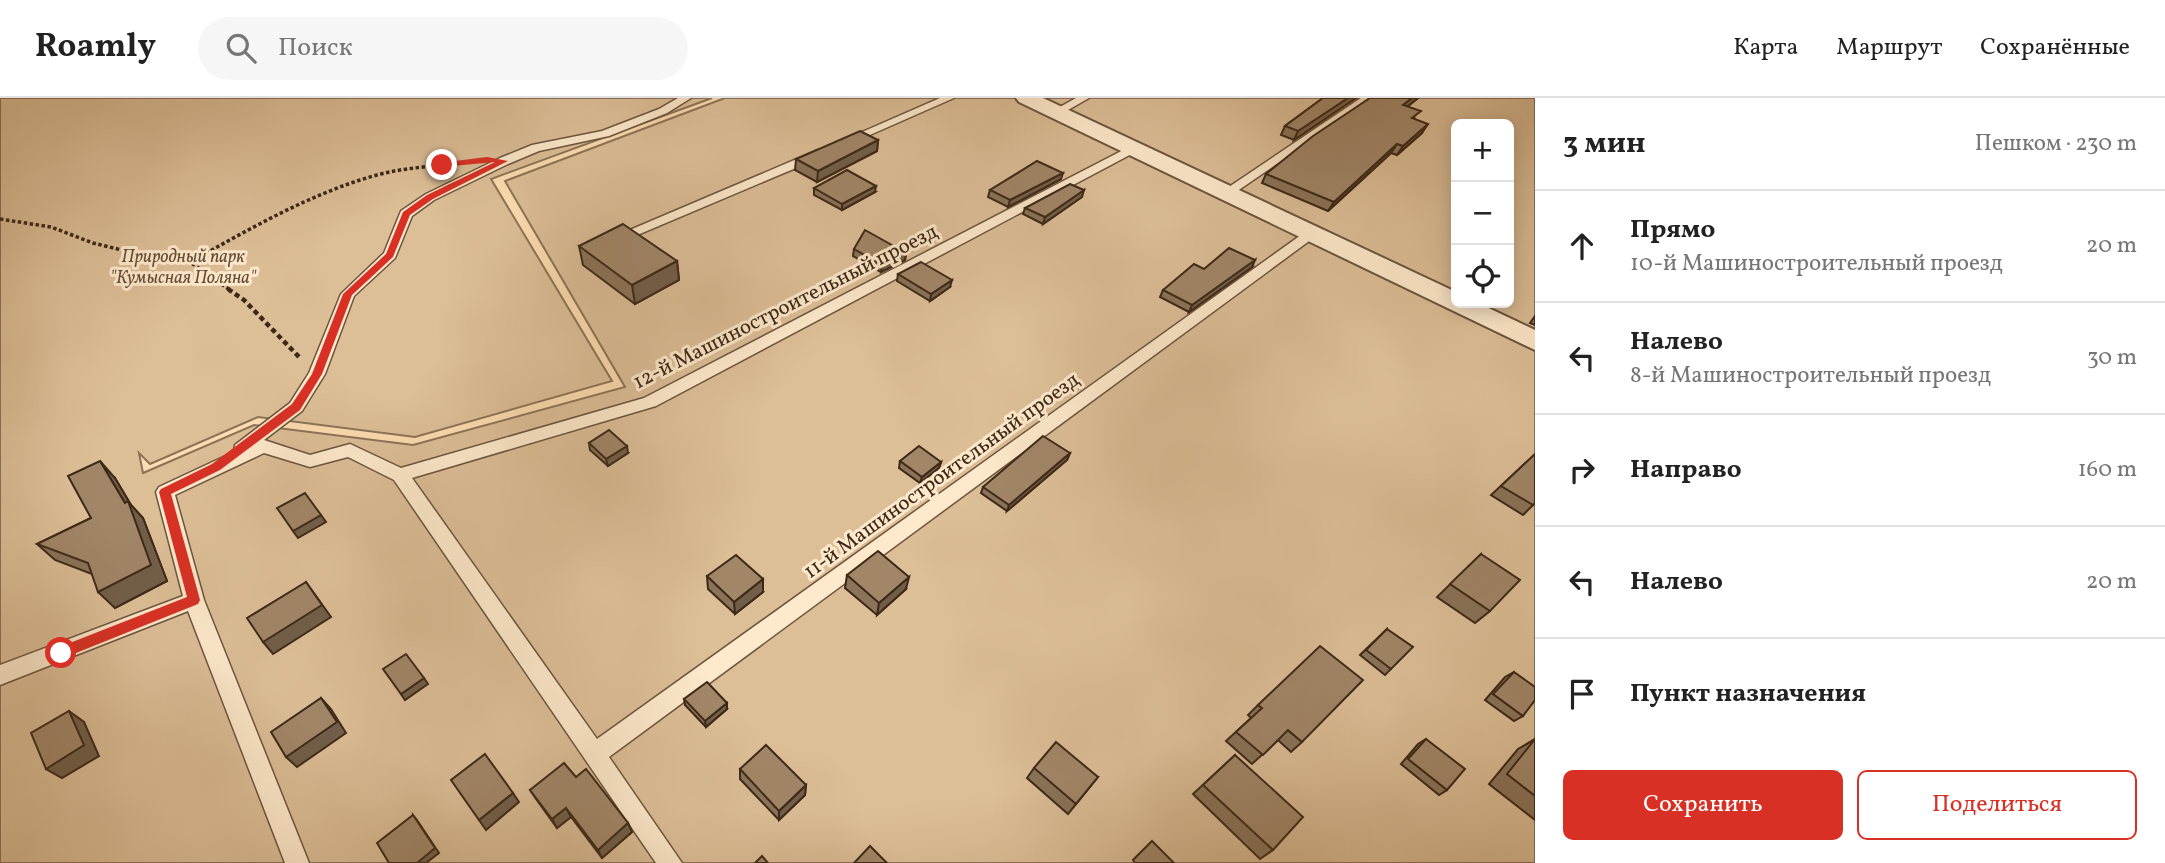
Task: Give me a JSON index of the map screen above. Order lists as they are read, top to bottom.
{
  "streets": {
    "lane": ["12-й Машиностроительный проезд", "11-й Машиностроительный проезд"]
  },
  "parks": ["Природный парк \"Кумысная Поляна\""],
  "page": {
    "header": "Roamly",
    "search": "Поиск",
    "nav": ["Карта", "Маршрут", "Сохранённые"],
    "heading": ["3 мин", "Пешком · 230 m"],
    "map_buttons": ["+", "−"],
    "list": [
      ["Прямо", "10-й Машиностроительный проезд", "20 m"],
      ["Налево", "8-й Машиностроительный проезд", "30 m"],
      ["Направо", "160 m"],
      ["Налево", "20 m"],
      "Пункт назначения"
    ],
    "buttons": ["Сохранить", "Поделиться"]
  }
}
